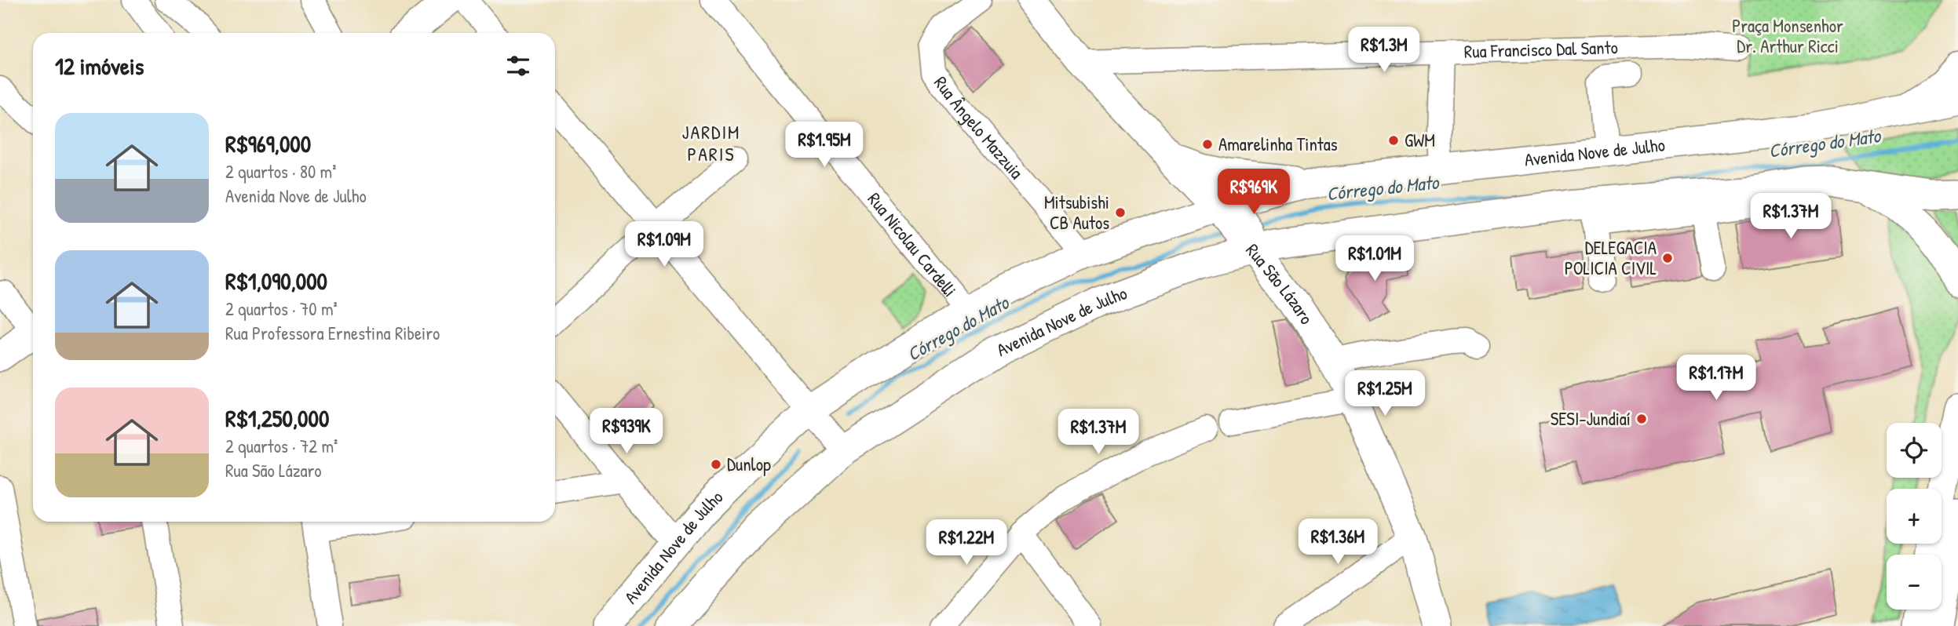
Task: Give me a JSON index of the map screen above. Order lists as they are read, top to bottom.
{
  "streets": {
    "main road": ["Avenida Nove de Julho", "Rua São Lázaro"],
    "street": ["Rua Francisco Dal Santo", "Rua Ângelo Mazzuia", "Rua Nicolau Cardelli"]
  },
  "crossings": [
    ["Rua Francisco Dal Santo", "Rua São Lázaro"],
    ["Rua Ângelo Mazzuia", "Avenida Nove de Julho"],
    ["Avenida Nove de Julho", "Rua Nicolau Cardelli"],
    ["Avenida Nove de Julho", "Rua São Lázaro"]
  ],
  "districts": ["JARDIM PARIS"],
  "water": ["Córrego do Mato"],
  "parks": ["Praça Monsenhor Dr. Arthur Ricci"],
  "places": [
    "GWM",
    "Amarelinha Tintas",
    "Mitsubishi CB Autos",
    "DELEGACIA POLICIA CIVIL",
    "SESI-Jundiaí",
    "Dunlop"
  ],
  "page": {
    "price": [
      "R$1.3M",
      "R$1.95M",
      "R$969K",
      "R$1.37M",
      "R$1.09M",
      "R$1.01M",
      "R$1.17M",
      "R$1.25M",
      "R$939K",
      "R$1.37M",
      "R$1.36M",
      "R$1.22M"
    ],
    "heading": "12 imóveis",
    "list": [
      {
        "name": "R$969,000",
        "note": "2 quartos · 80 m² · Avenida Nove de Julho"
      },
      {
        "name": "R$1,090,000",
        "note": "2 quartos · 70 m² · Rua Professora Ernestina Ribeiro"
      },
      {
        "name": "R$1,250,000",
        "note": "2 quartos · 72 m² · Rua São Lázaro"
      }
    ],
    "map_buttons": ["+", "−"]
  }
}
